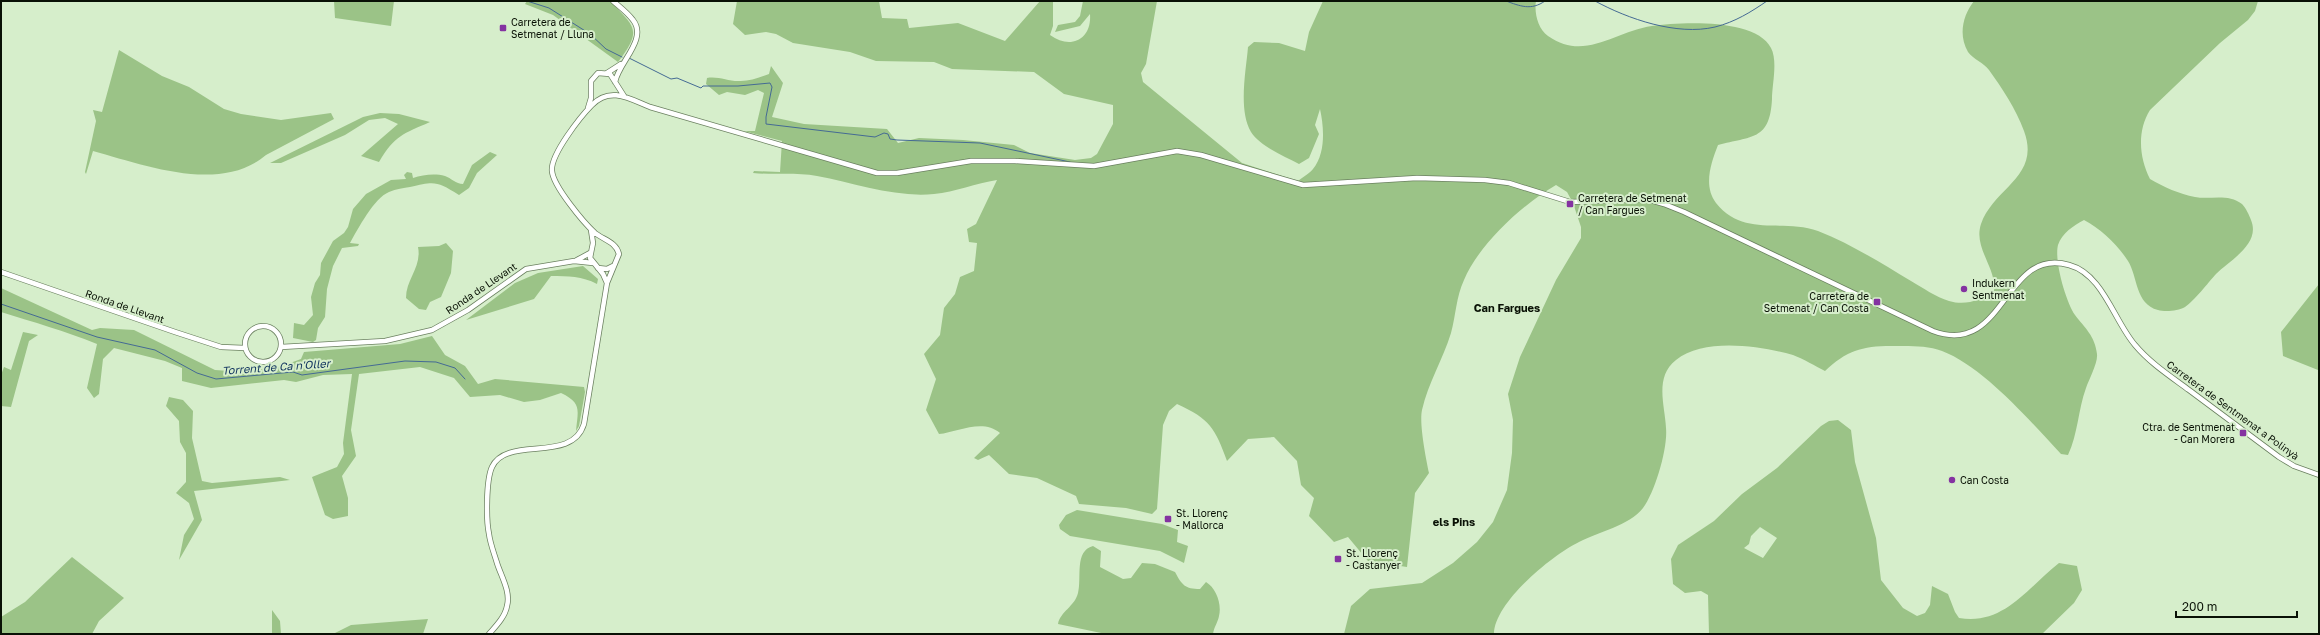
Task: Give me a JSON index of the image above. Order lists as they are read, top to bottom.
{
  "streets": {
    "main road": ["Ronda de Llevant", "Carretera de Sentmenat a Polinyà"]
  },
  "districts": ["Can Fargues", "els Pins"],
  "water": ["Torrent de Ca n'Oller"],
  "places": {
    "transit": [
      "Carretera de Setmenat / Lluna",
      "Carretera de Setmenat / Can Fargues",
      "Carretera de Setmenat / Can Costa",
      "Ctra. de Sentmenat - Can Morera",
      "St. Llorenç - Mallorca",
      "St. Llorenç - Castanyer"
    ],
    "other": ["Indukern Sentmenat", "Can Costa"]
  },
  "scale_bar": "200 m"
}
